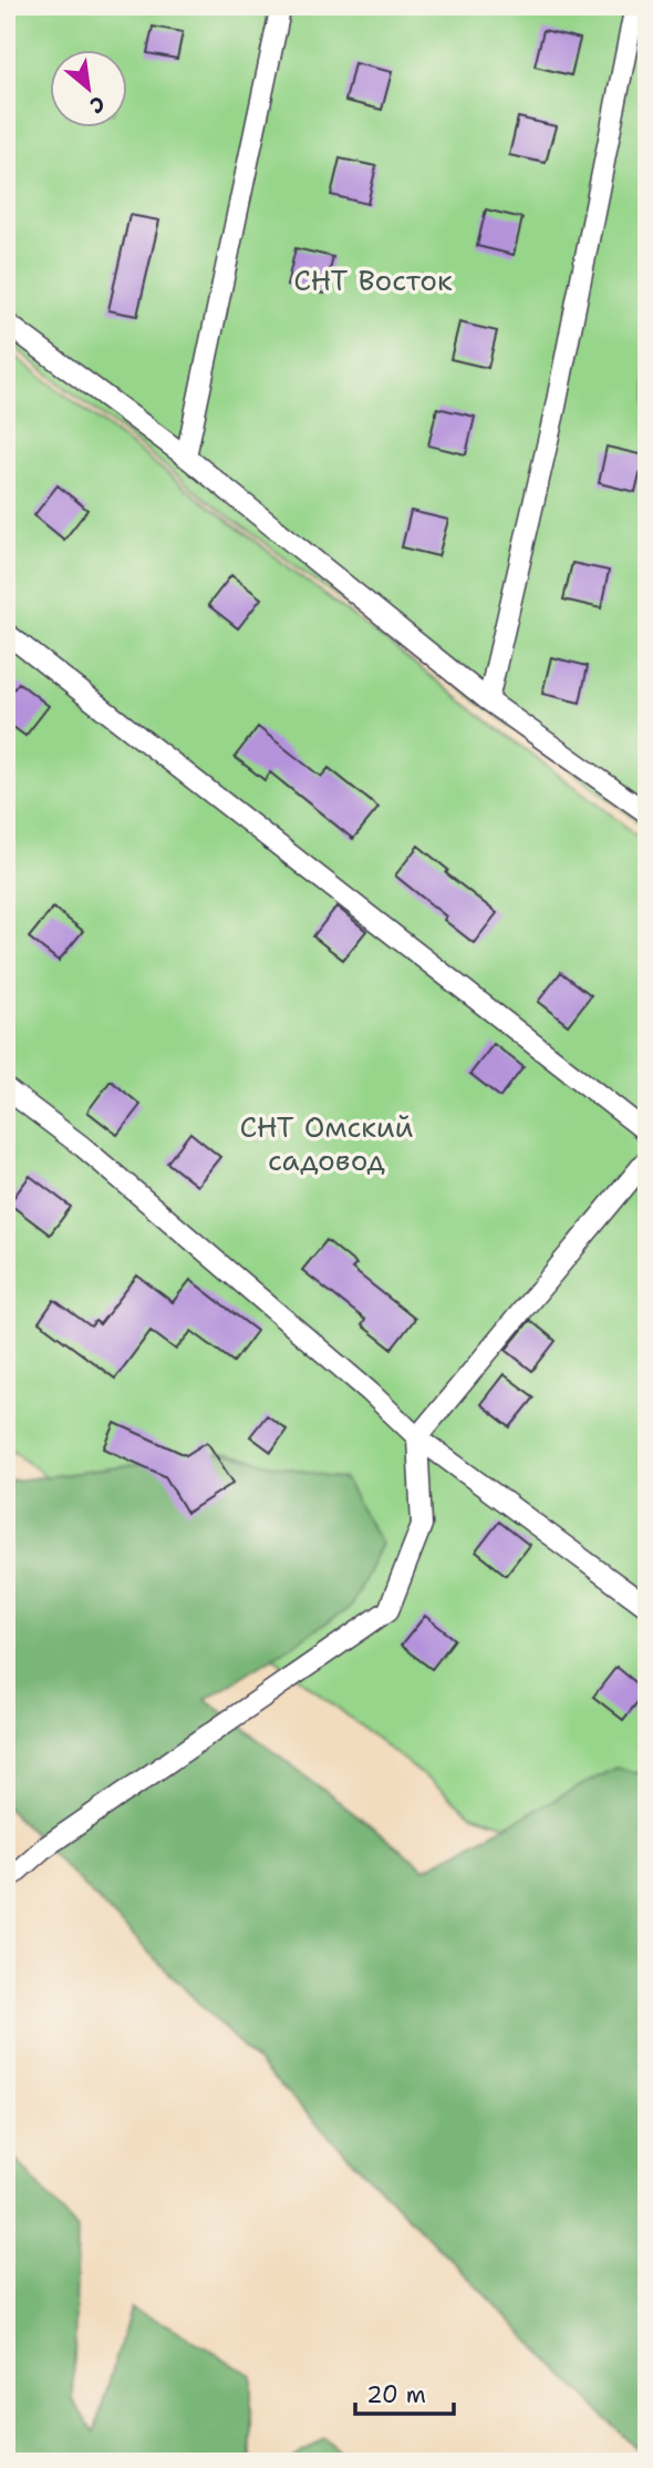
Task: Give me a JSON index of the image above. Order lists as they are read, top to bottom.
{
  "parks": ["СНТ Восток", "СНТ Омский садовод"],
  "scale_bar": "20 m",
  "north": "bottom right"
}
